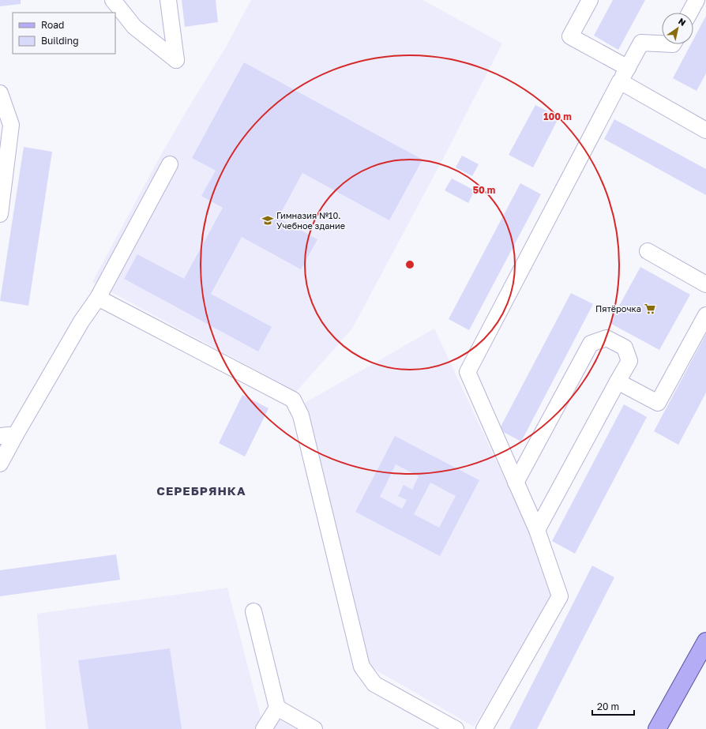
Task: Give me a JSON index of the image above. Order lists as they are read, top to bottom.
{
  "districts": ["СЕРЕБРЯНКА"],
  "places": {
    "school or university": ["Гимназия №10. Учебное здание"],
    "supermarket": ["Пятёрочка"]
  },
  "legend": ["Road", "Building"],
  "scale_bar": "20 m",
  "north": "top right",
  "rings": ["100 m", "50 m"]
}
